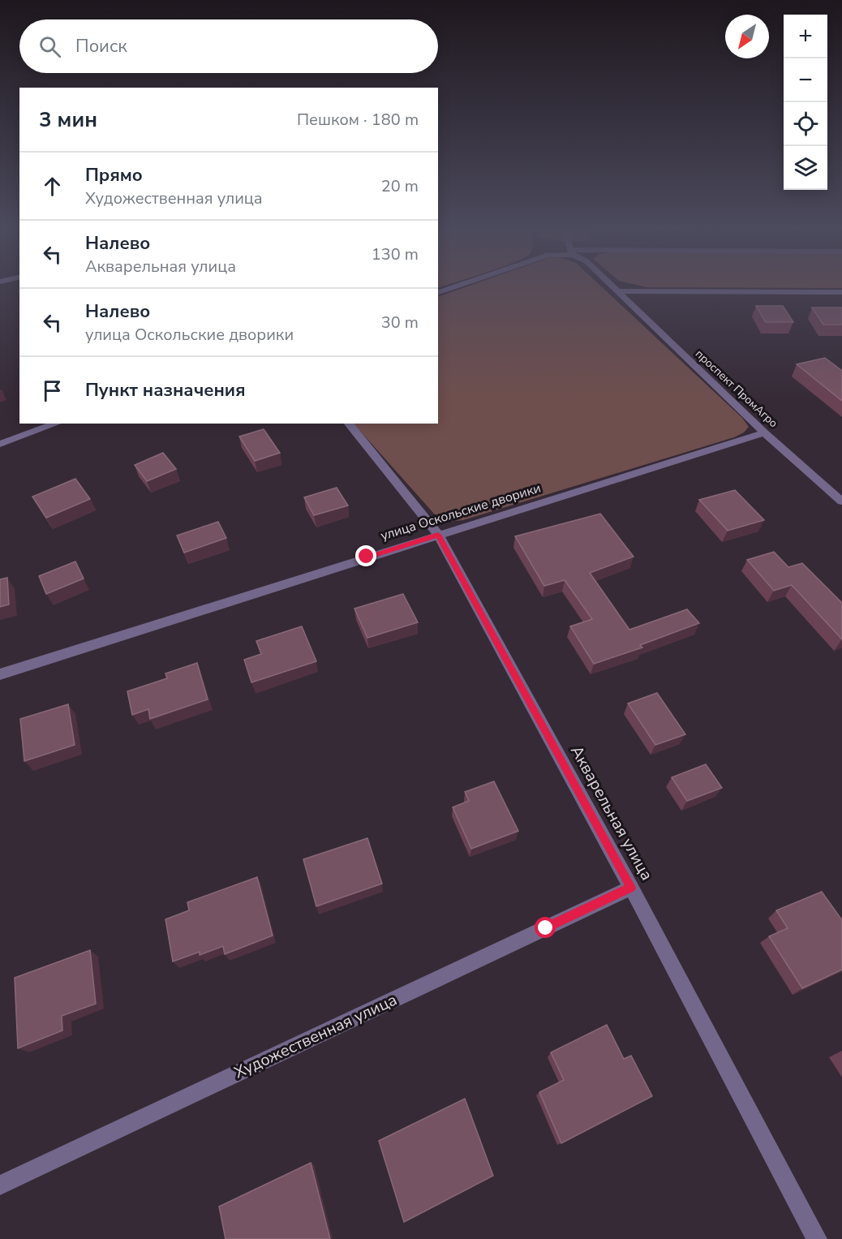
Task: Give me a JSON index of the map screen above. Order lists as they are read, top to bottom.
{
  "streets": {
    "street": [
      "проспект ПромАгро",
      "улица Оскольские дворики",
      "Акварельная улица",
      "Художественная улица"
    ]
  },
  "crossings": [
    ["проспект ПромАгро", "улица Оскольские дворики"],
    ["улица Оскольские дворики", "Акварельная улица"],
    ["Акварельная улица", "Художественная улица"]
  ],
  "north": "bottom left",
  "page": {
    "map_buttons": ["+", "−"],
    "search": "Поиск",
    "heading": ["3 мин", "Пешком · 180 m"],
    "list": [
      ["Прямо", "Художественная улица", "20 m"],
      ["Налево", "Акварельная улица", "130 m"],
      ["Налево", "улица Оскольские дворики", "30 m"],
      "Пункт назначения"
    ]
  }
}
